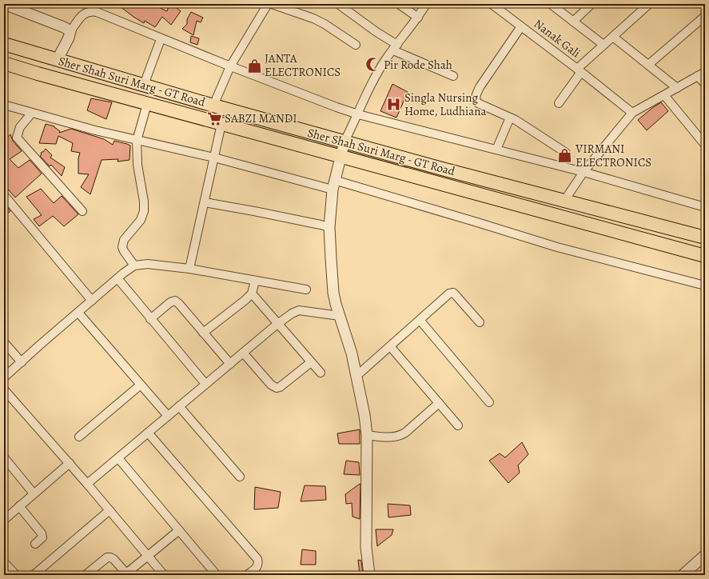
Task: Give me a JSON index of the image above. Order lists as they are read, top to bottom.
{
  "streets": {
    "main road": ["Sher Shah Suri Marg - GT Road"],
    "street": ["Nanak Gali"]
  },
  "places": {
    "mosque": ["Pir Rode Shah"],
    "shop": ["JANTA ELECTRONICS", "VIRMANI ELECTRONICS"],
    "hospital": ["Singla Nursing Home, Ludhiana"],
    "supermarket": ["SABZI MANDI"]
  }
}
